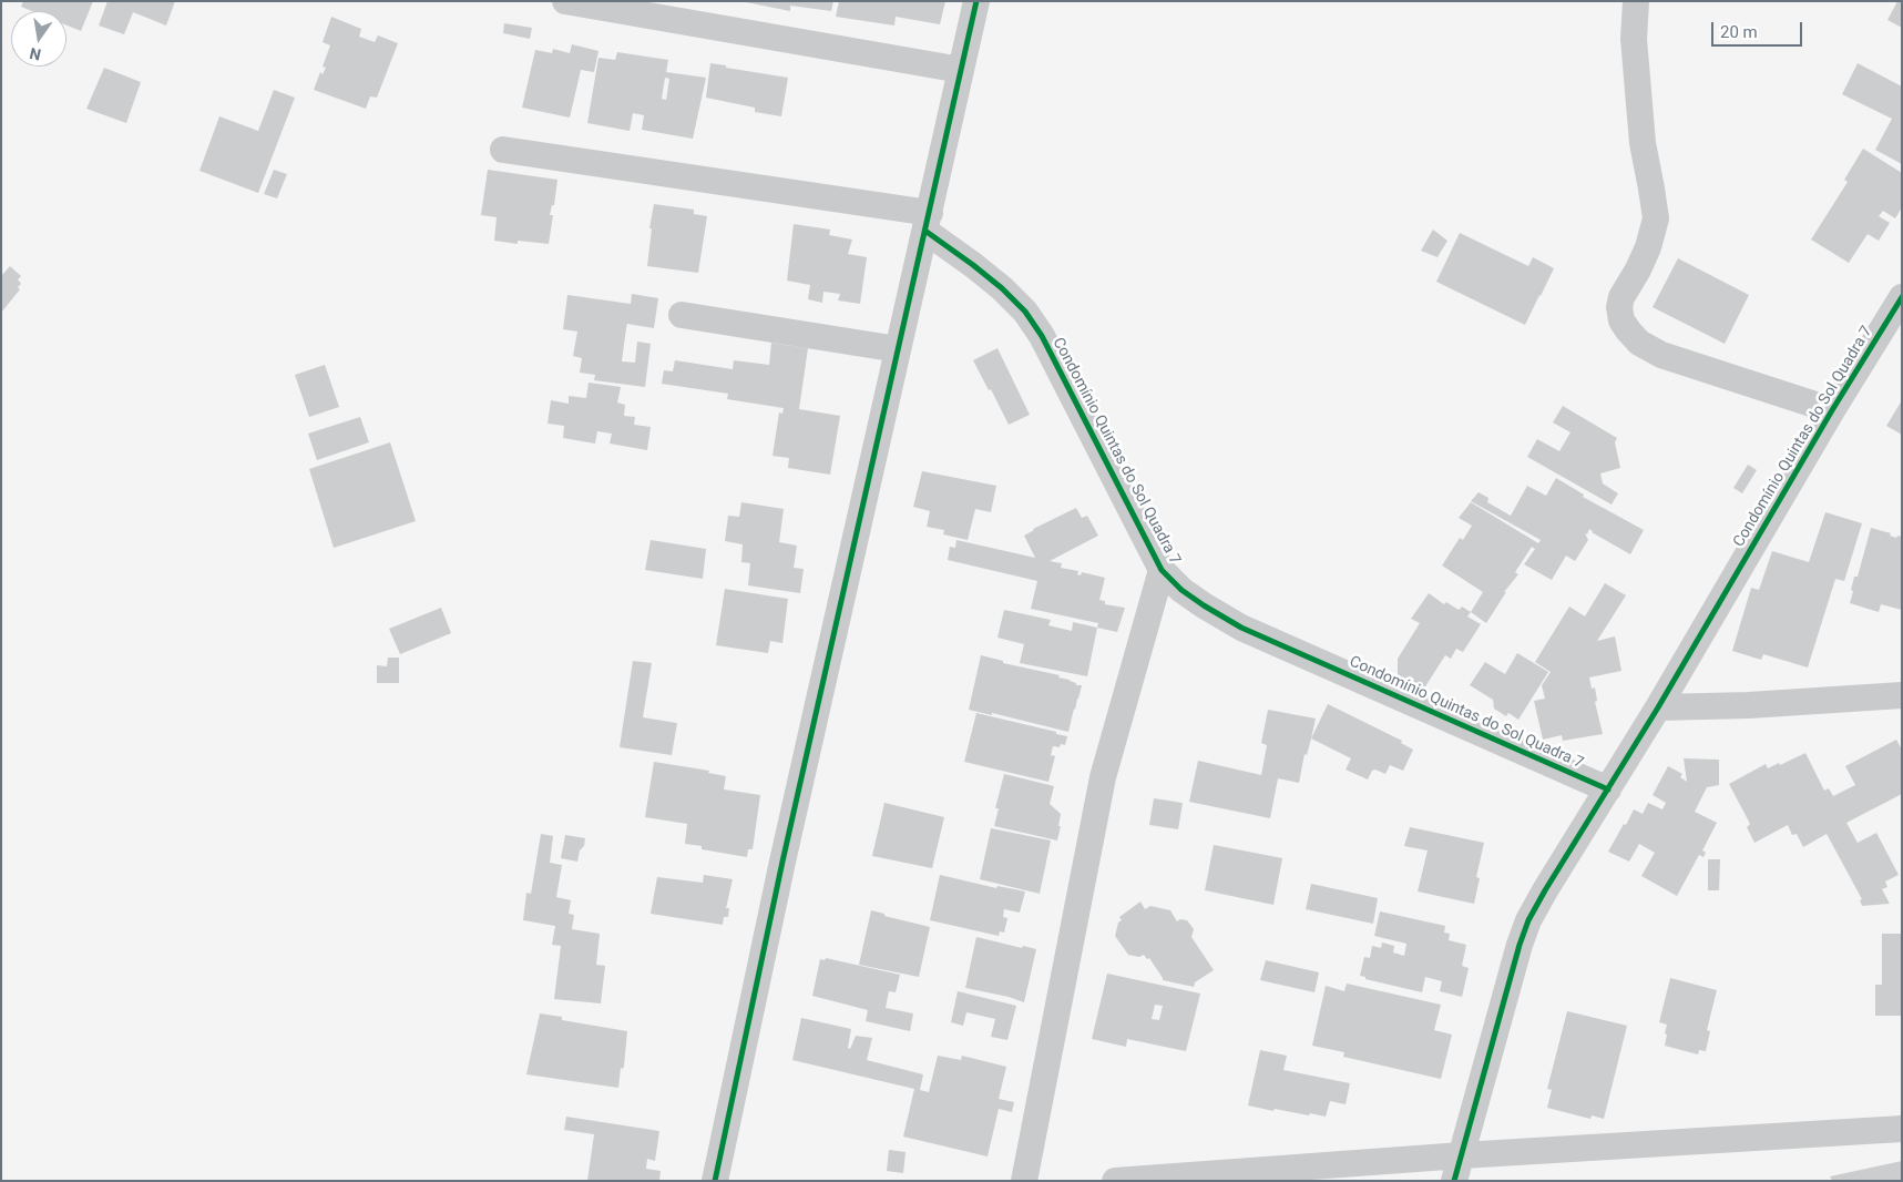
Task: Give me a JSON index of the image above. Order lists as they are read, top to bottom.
{
  "streets": {
    "street": ["Condomínio Quintas do Sol Quadra 7"]
  },
  "scale_bar": "20 m",
  "north": "bottom"
}
